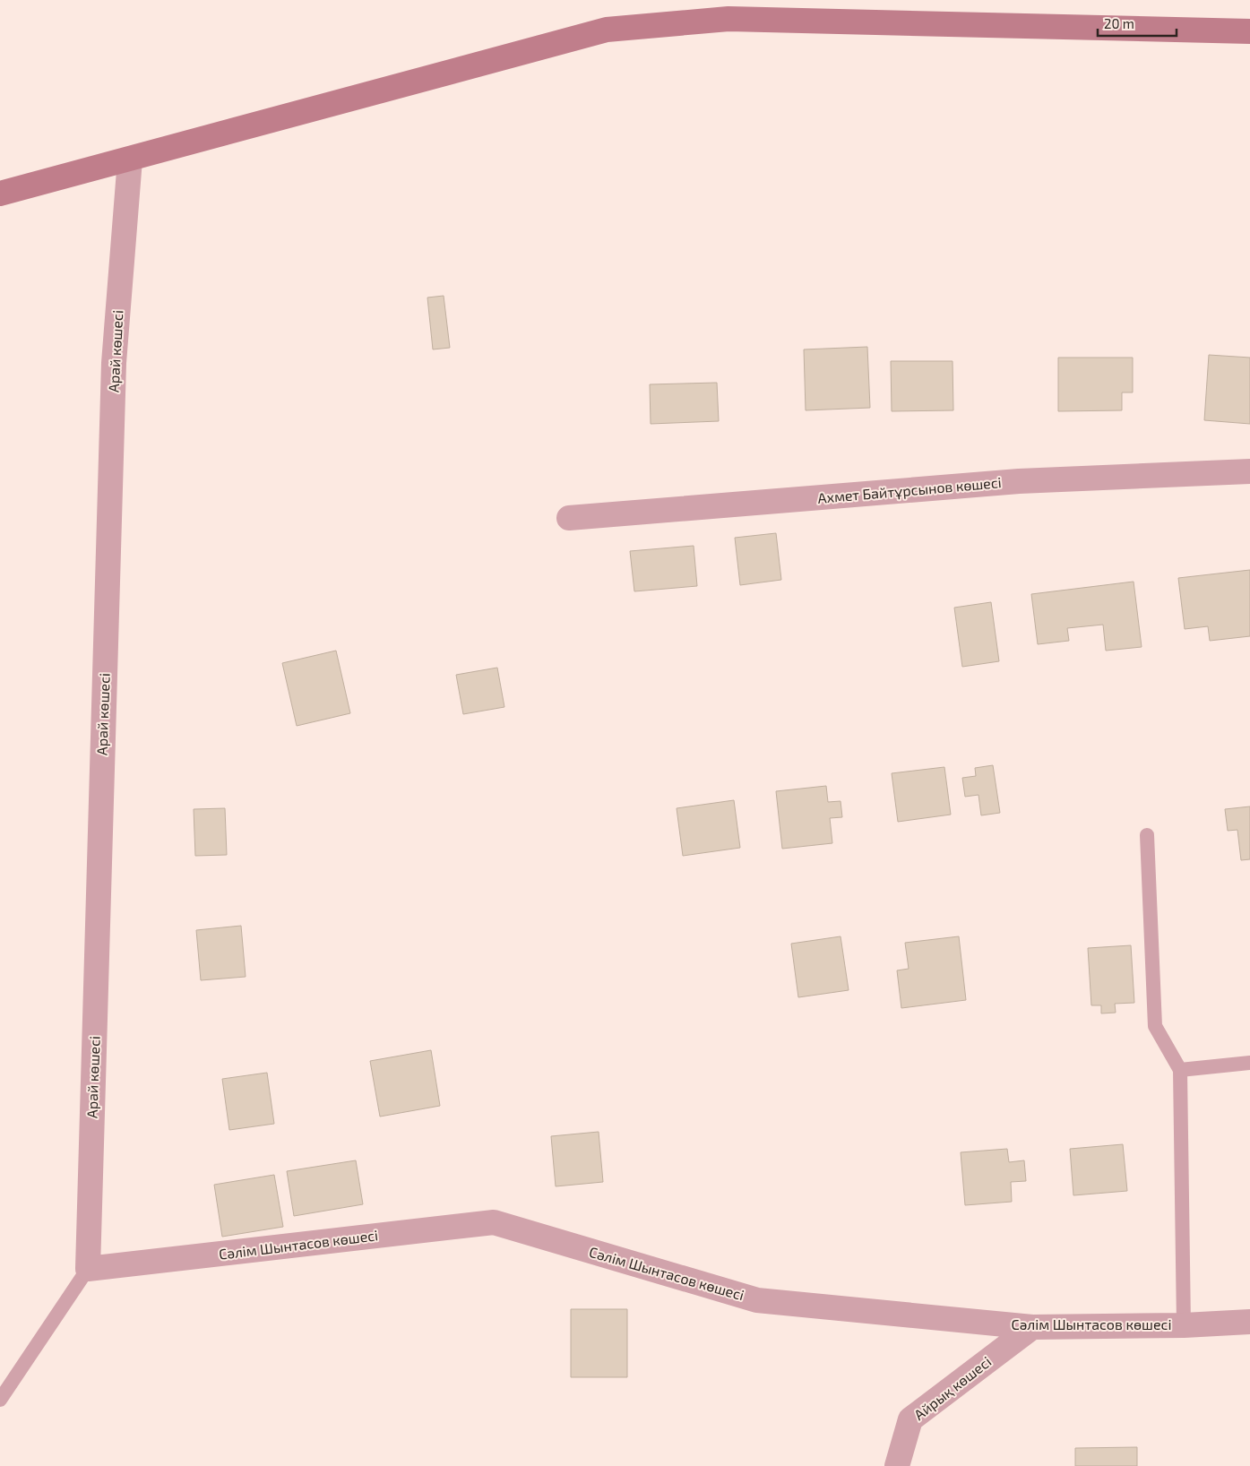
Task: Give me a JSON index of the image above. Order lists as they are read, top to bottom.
{
  "streets": {
    "street": [
      "Арай көшесі",
      "Ахмет Байтұрсынов көшесі",
      "Сәлім Шынтасов көшесі",
      "Айрық көшесі"
    ]
  },
  "crossings": [
    ["Арай көшесі", "Сәлім Шынтасов көшесі"],
    ["Сәлім Шынтасов көшесі", "Айрық көшесі"]
  ],
  "scale_bar": "20 m"
}
